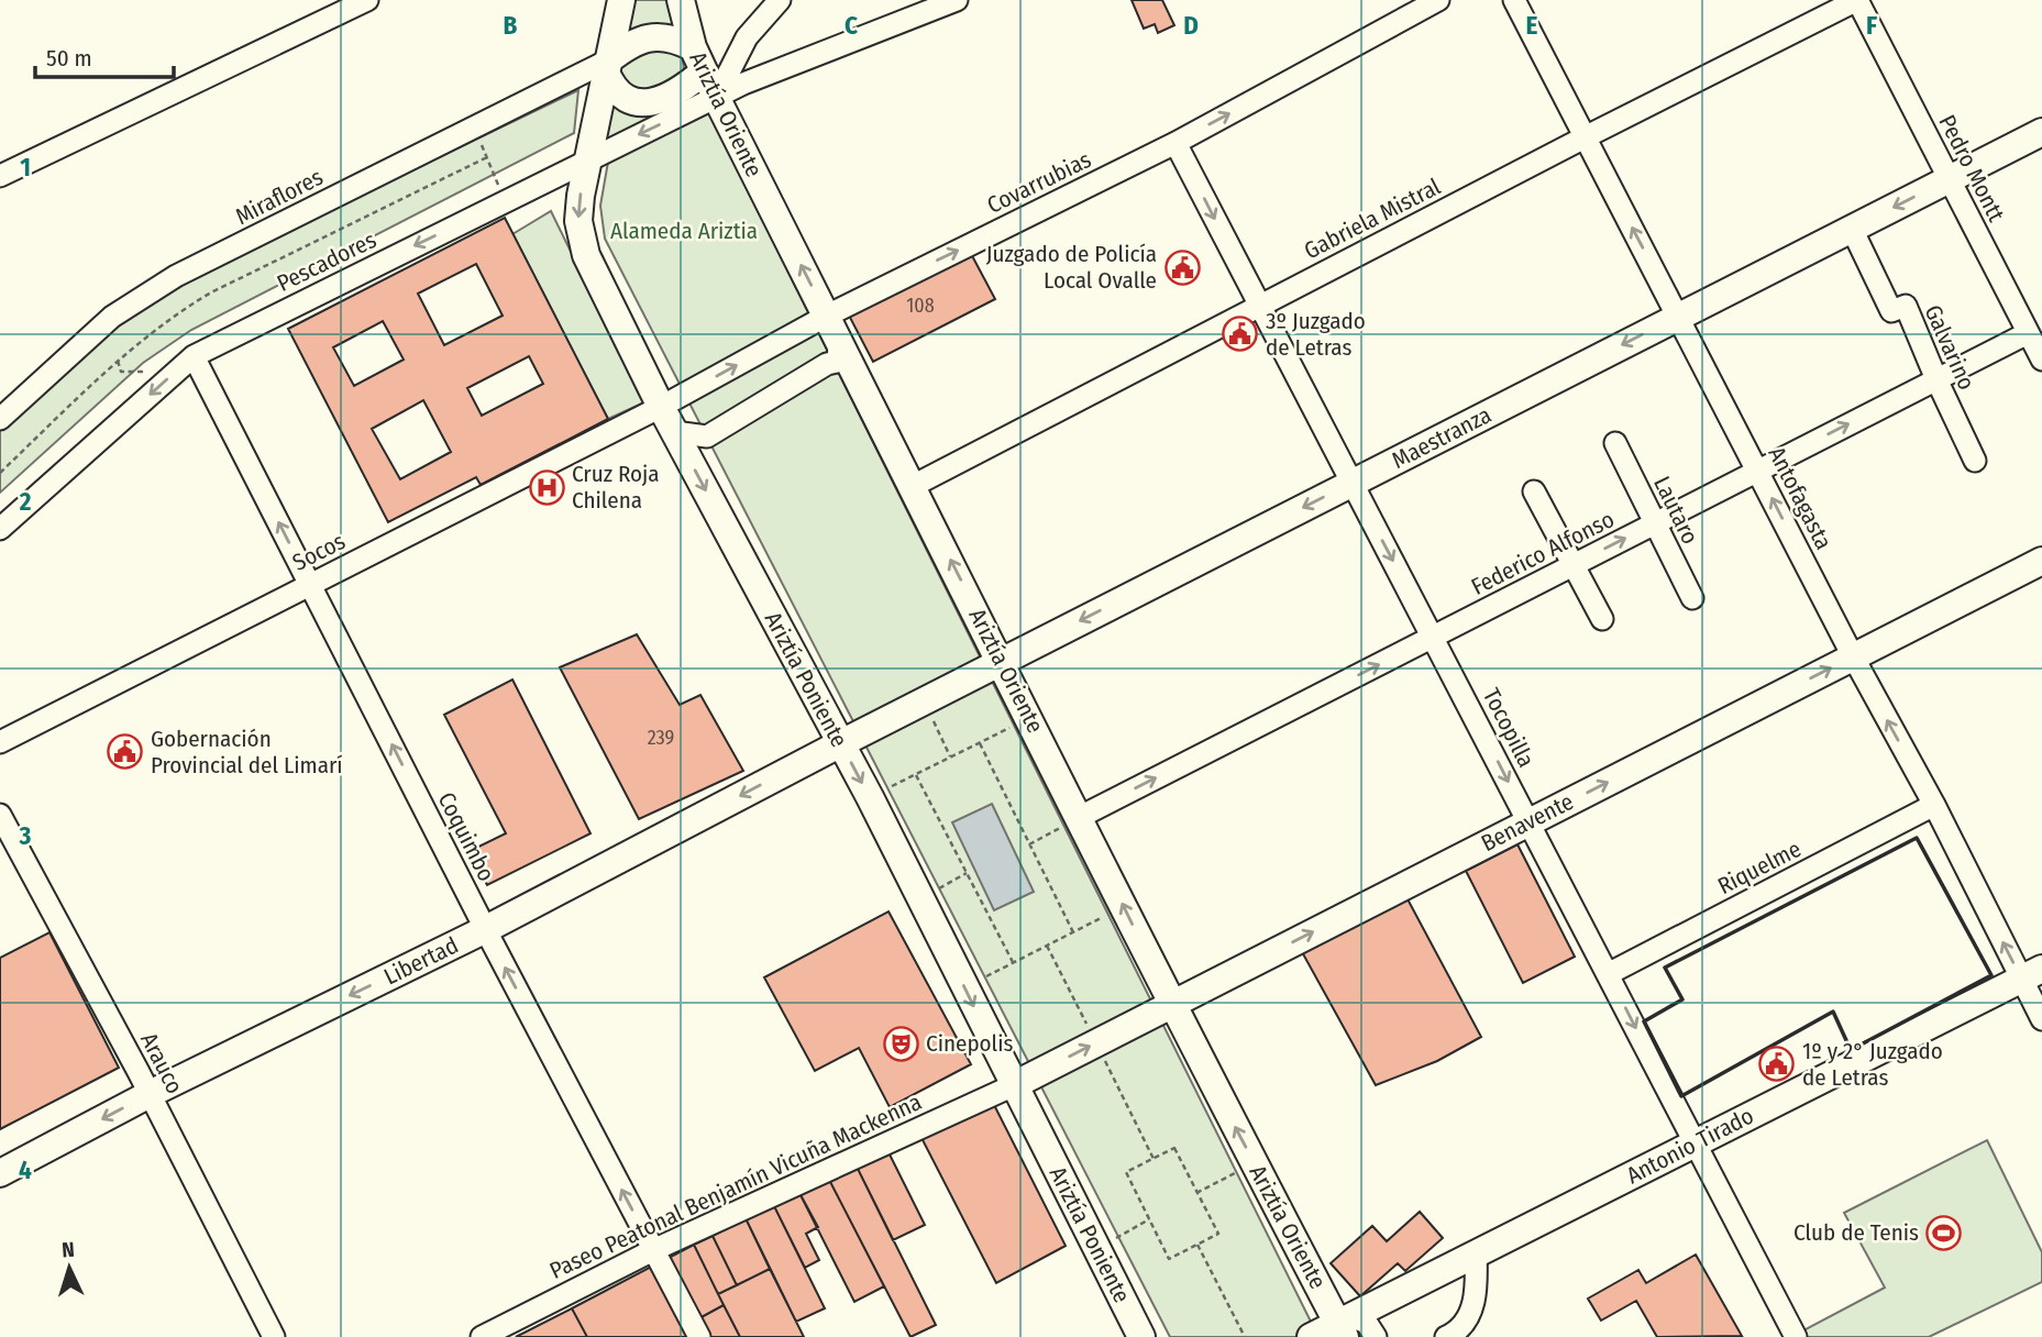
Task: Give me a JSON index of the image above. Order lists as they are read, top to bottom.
{
  "streets": {
    "main road": [
      "Ariztía Oriente",
      "Maestranza",
      "Ariztía Poniente",
      "Benavente",
      "Libertad",
      "Antonio Tirado"
    ],
    "street": [
      "Pedro Montt",
      "Covarrubias",
      "Miraflores",
      "Gabriela Mistral",
      "Pescadores",
      "Galvarino",
      "Antofagasta",
      "Lautaro",
      "Socos",
      "Federico Alfonso",
      "Tocopilla",
      "Coquimbo",
      "Riquelme",
      "Arauco",
      "Paseo Peatonal Benjamín Vicuña Mackenna"
    ]
  },
  "crossings": [
    ["Ariztía Oriente", "Covarrubias"],
    ["Ariztía Oriente", "Miraflores"],
    ["Ariztía Oriente", "Gabriela Mistral"],
    ["Ariztía Oriente", "Pescadores"],
    ["Ariztía Oriente", "Maestranza"],
    ["Ariztía Oriente", "Federico Alfonso"],
    ["Ariztía Oriente", "Ariztía Poniente"],
    ["Ariztía Oriente", "Benavente"],
    ["Ariztía Oriente", "Antonio Tirado"],
    ["Pedro Montt", "Gabriela Mistral"],
    ["Pedro Montt", "Maestranza"],
    ["Pedro Montt", "Federico Alfonso"],
    ["Covarrubias", "Socos"],
    ["Covarrubias", "Ariztía Poniente"],
    ["Covarrubias", "Tocopilla"],
    ["Miraflores", "Ariztía Poniente"],
    ["Gabriela Mistral", "Antofagasta"],
    ["Gabriela Mistral", "Tocopilla"],
    ["Pescadores", "Ariztía Poniente"],
    ["Pescadores", "Coquimbo"],
    ["Galvarino", "Maestranza"],
    ["Galvarino", "Federico Alfonso"],
    ["Maestranza", "Antofagasta"],
    ["Maestranza", "Ariztía Poniente"],
    ["Maestranza", "Tocopilla"],
    ["Maestranza", "Libertad"],
    ["Antofagasta", "Federico Alfonso"],
    ["Antofagasta", "Benavente"],
    ["Antofagasta", "Riquelme"],
    ["Antofagasta", "Antonio Tirado"],
    ["Lautaro", "Federico Alfonso"],
    ["Socos", "Ariztía Poniente"],
    ["Socos", "Coquimbo"],
    ["Federico Alfonso", "Tocopilla"],
    ["Ariztía Poniente", "Benavente"],
    ["Ariztía Poniente", "Libertad"],
    ["Ariztía Poniente", "Paseo Peatonal Benjamín Vicuña Mackenna"],
    ["Tocopilla", "Benavente"],
    ["Tocopilla", "Riquelme"],
    ["Tocopilla", "Antonio Tirado"],
    ["Benavente", "Paseo Peatonal Benjamín Vicuña Mackenna"],
    ["Coquimbo", "Libertad"],
    ["Coquimbo", "Paseo Peatonal Benjamín Vicuña Mackenna"],
    ["Libertad", "Arauco"]
  ],
  "one_way": [
    "Ariztía Oriente",
    "Covarrubias",
    "Pescadores",
    "Maestranza",
    "Antofagasta",
    "Federico Alfonso",
    "Ariztía Poniente",
    "Tocopilla",
    "Benavente",
    "Coquimbo",
    "Libertad"
  ],
  "parks": ["Alameda Ariztia"],
  "places": {
    "public building": [
      "Juzgado de Policía Local Ovalle",
      "3º Juzgado de Letras",
      "Gobernación Provincial del Limarí",
      "1º y 2° Juzgado de Letras"
    ],
    "hospital": ["Cruz Roja Chilena"],
    "theatre": ["Cinepolis"],
    "sports": ["Club de Tenis"]
  },
  "house_numbers": ["108", "239"],
  "scale_bar": "50 m",
  "north": "top",
  "grid": {
    "columns": [
      "B",
      "C",
      "D",
      "E",
      "F"
    ],
    "rows": [
      "1",
      "2",
      "3",
      "4"
    ]
  }
}
